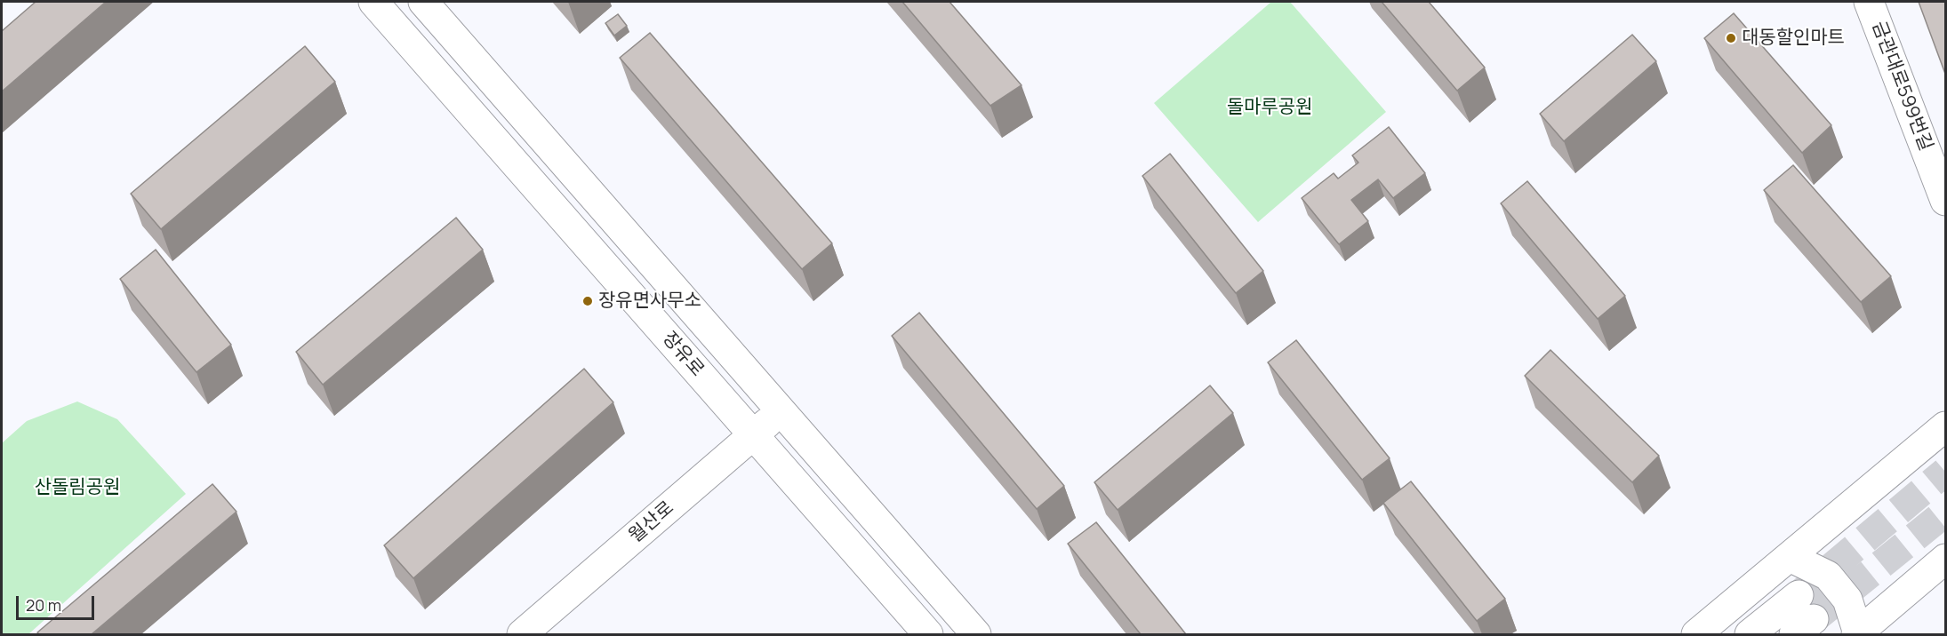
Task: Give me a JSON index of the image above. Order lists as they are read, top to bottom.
{
  "streets": {
    "main road": ["금관대로599번길", "장유로", "월산로"]
  },
  "crossings": [
    ["장유로", "월산로"]
  ],
  "parks": ["돌마루공원", "산돌림공원"],
  "places": ["대동할인마트", "장유면사무소"],
  "scale_bar": "20 m"
}
